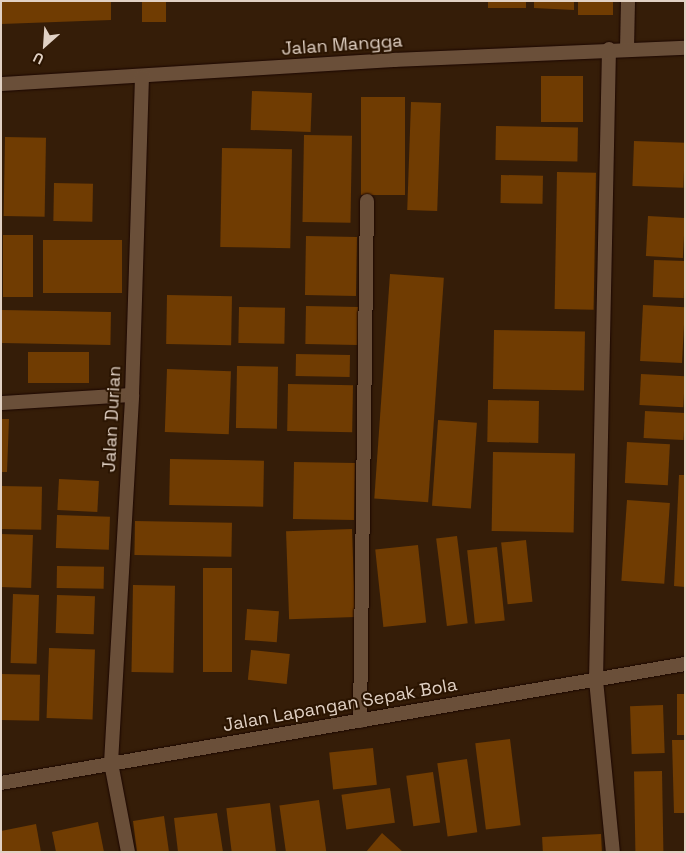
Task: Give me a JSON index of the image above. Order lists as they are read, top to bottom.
{
  "streets": {
    "street": ["Jalan Mangga", "Jalan Durian", "Jalan Lapangan Sepak Bola"]
  },
  "crossings": [
    ["Jalan Mangga", "Jalan Durian"],
    ["Jalan Durian", "Jalan Lapangan Sepak Bola"]
  ],
  "north": "bottom left"
}
